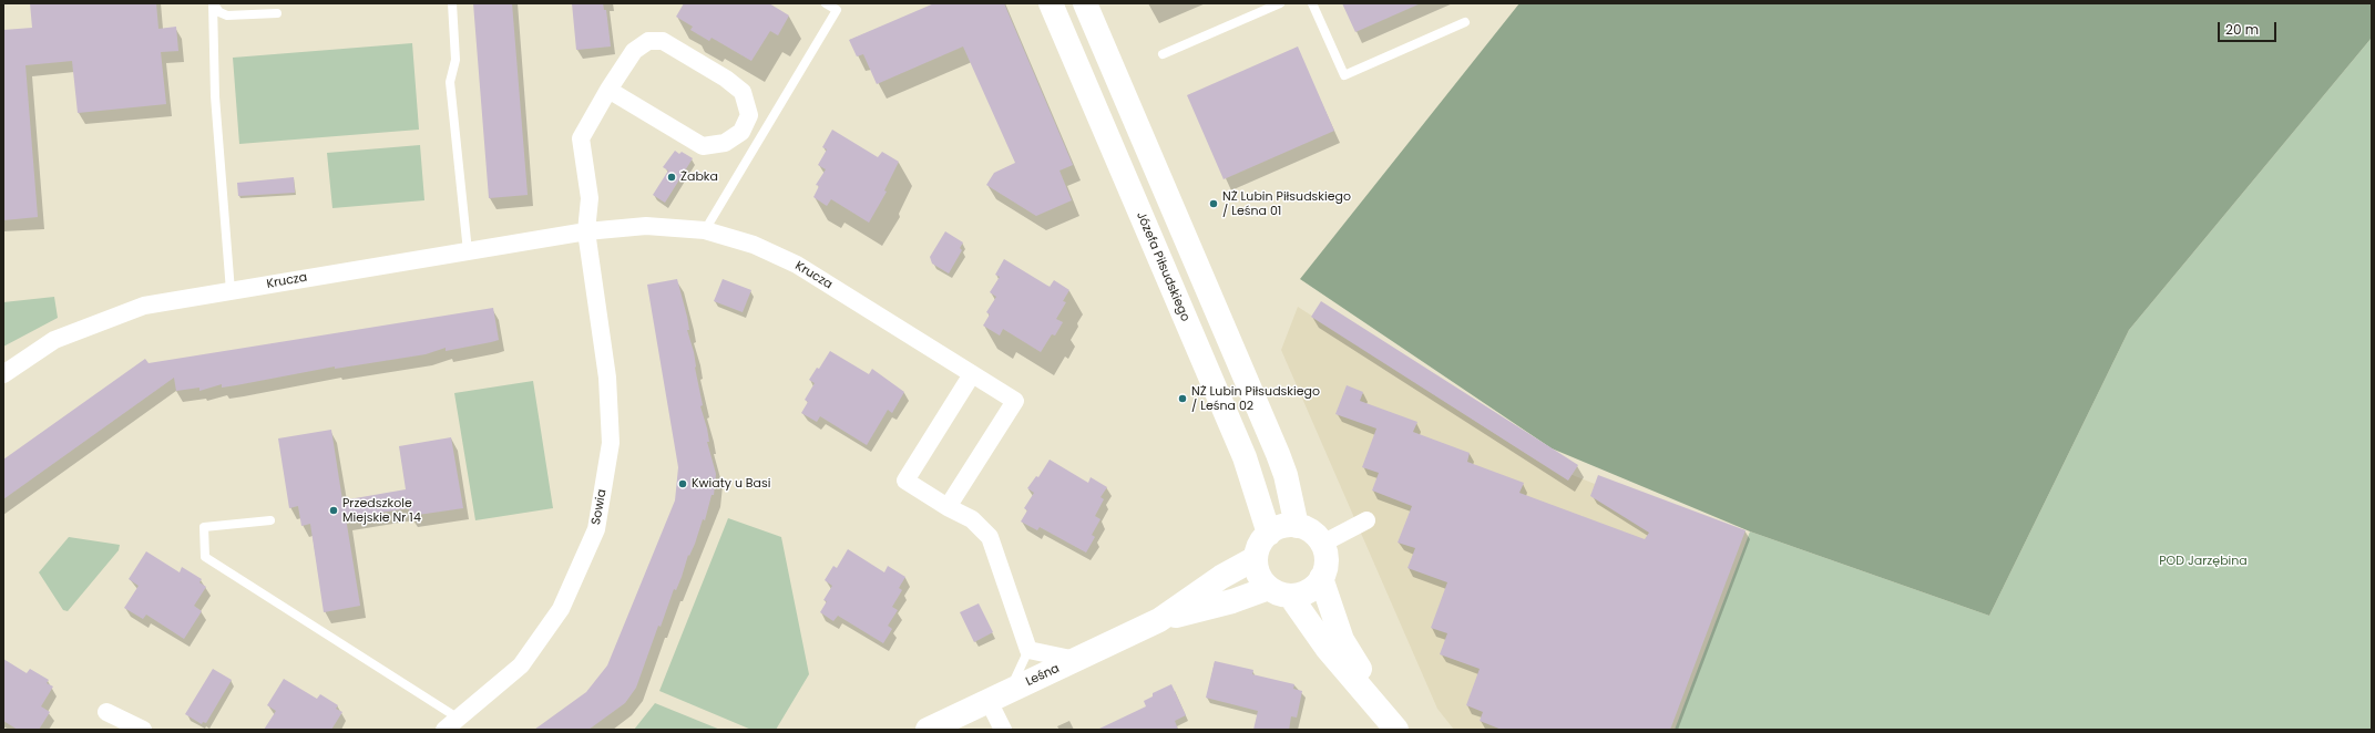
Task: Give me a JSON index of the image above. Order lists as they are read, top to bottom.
{
  "streets": {
    "street": [
      "Józefa Piłsudskiego",
      "Krucza",
      "Sowia",
      "Leśna"
    ]
  },
  "crossings": [
    ["Józefa Piłsudskiego", "Leśna"],
    ["Krucza", "Sowia"]
  ],
  "parks": ["POD Jarzębina"],
  "places": [
    "Żabka",
    "NŻ Lubin Piłsudskiego / Leśna 01",
    "NŻ Lubin Piłsudskiego / Leśna 02",
    "Kwiaty u Basi",
    "Przedszkole Miejskie Nr 14"
  ],
  "scale_bar": "20 m"
}
